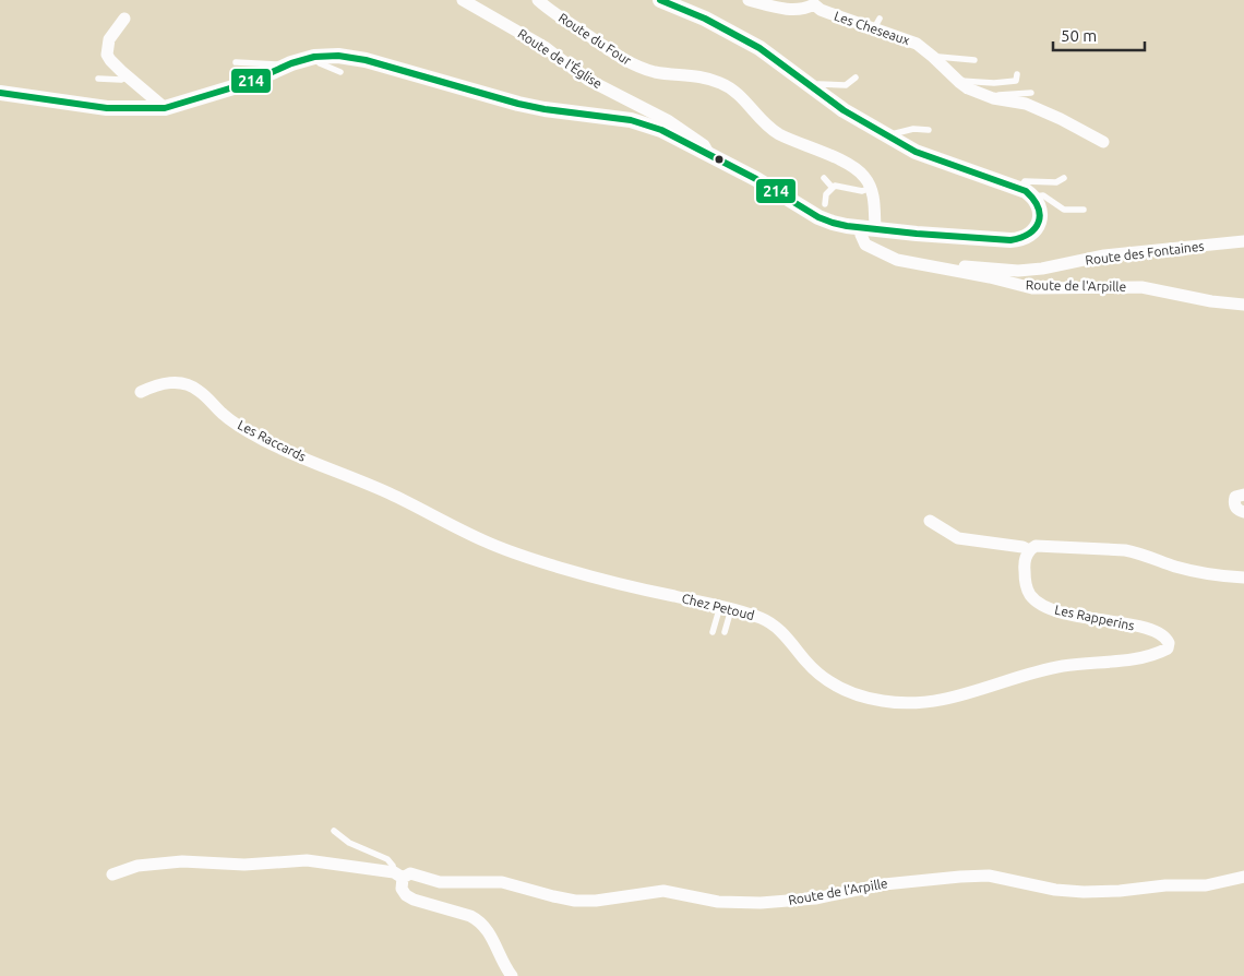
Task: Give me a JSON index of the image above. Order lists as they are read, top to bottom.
{
  "streets": {
    "street": [
      "Les Cheseaux",
      "Route du Four",
      "Route de l'Église",
      "Route des Fontaines",
      "Route de l'Arpille",
      "Les Raccards",
      "Chez Petoud",
      "Les Rapperins"
    ]
  },
  "crossings": [
    ["Route des Fontaines", "Route de l'Arpille"],
    ["Les Raccards", "Chez Petoud"],
    ["Chez Petoud", "Les Rapperins"]
  ],
  "lines": ["transit line 214"],
  "scale_bar": "50 m"
}
